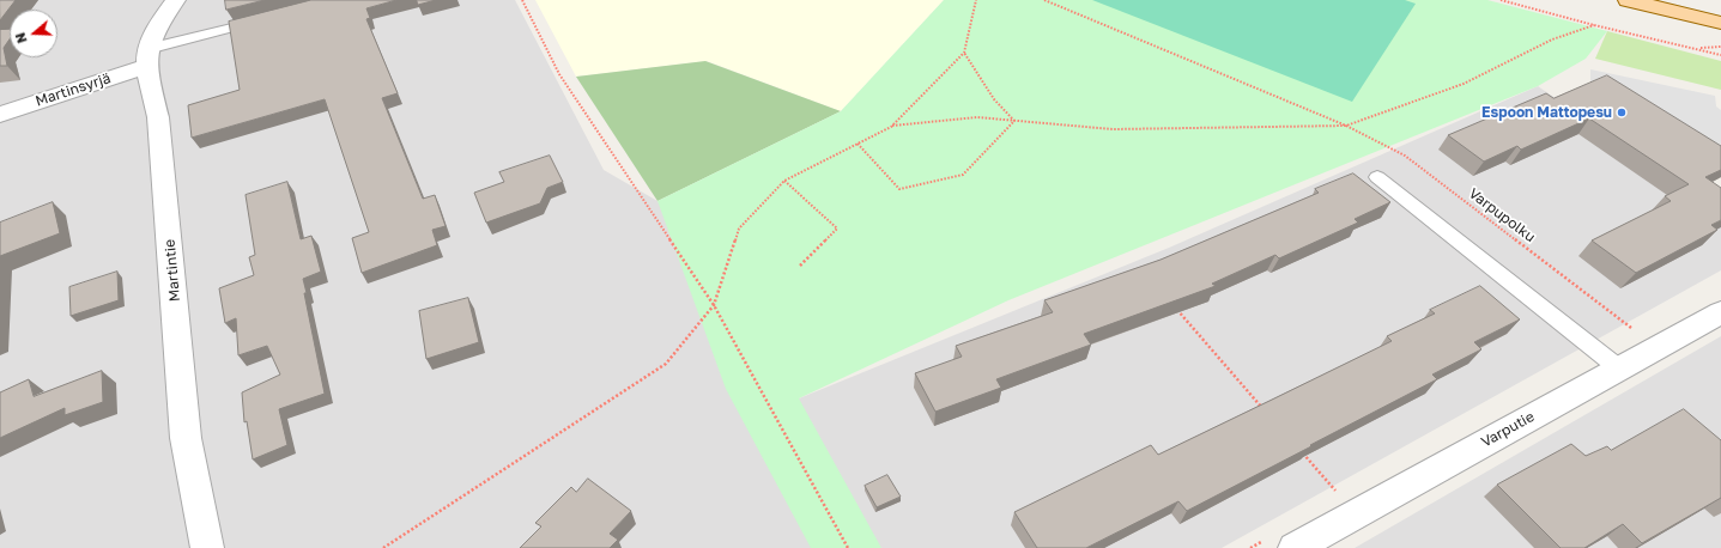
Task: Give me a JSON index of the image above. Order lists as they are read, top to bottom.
{
  "streets": {
    "street": ["Martinsyrjä", "Martintie", "Varputie"],
    "path": ["Varpupolku"]
  },
  "crossings": [
    ["Martinsyrjä", "Martintie"]
  ],
  "places": ["Espoon Mattopesu"],
  "north": "left"
}
